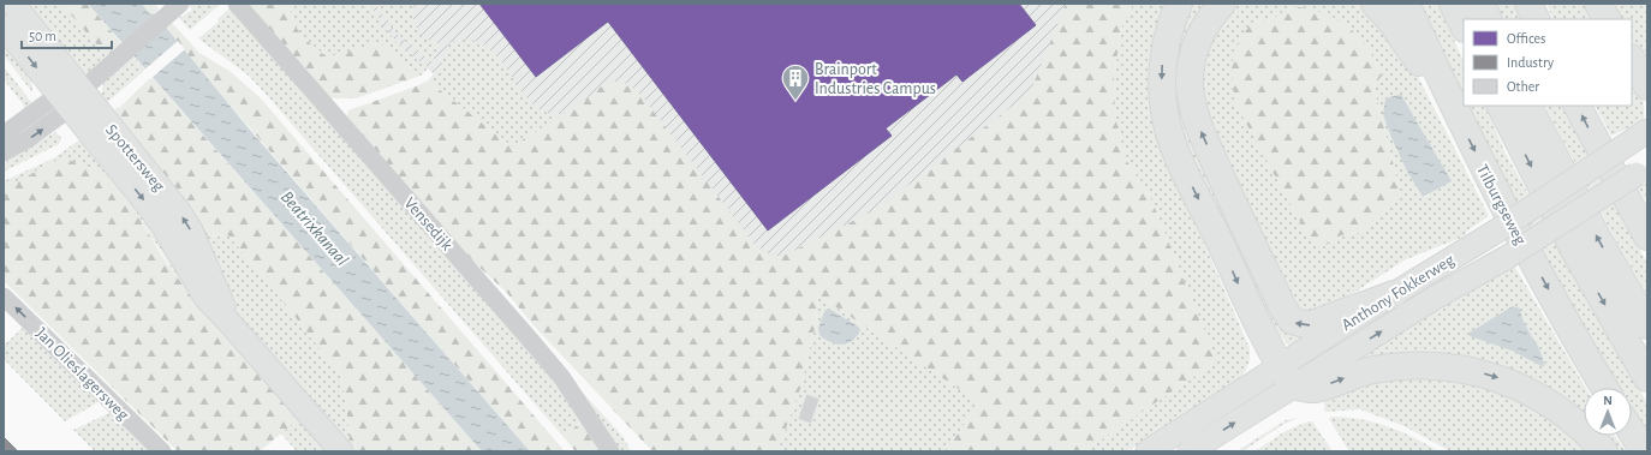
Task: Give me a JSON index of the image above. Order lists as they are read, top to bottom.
{
  "streets": {
    "highway": ["Tilburgseweg"],
    "main road": ["Spottersweg", "Anthony Fokkerweg"],
    "street": ["Vensedijk", "Jan Olieslagersweg"]
  },
  "one_way": ["Jan Olieslagersweg"],
  "water": ["Beatrixkanaal"],
  "places": {
    "building": ["Brainport Industries Campus"]
  },
  "legend": ["Offices", "Industry", "Other"],
  "scale_bar": "50 m",
  "north": "top"
}
